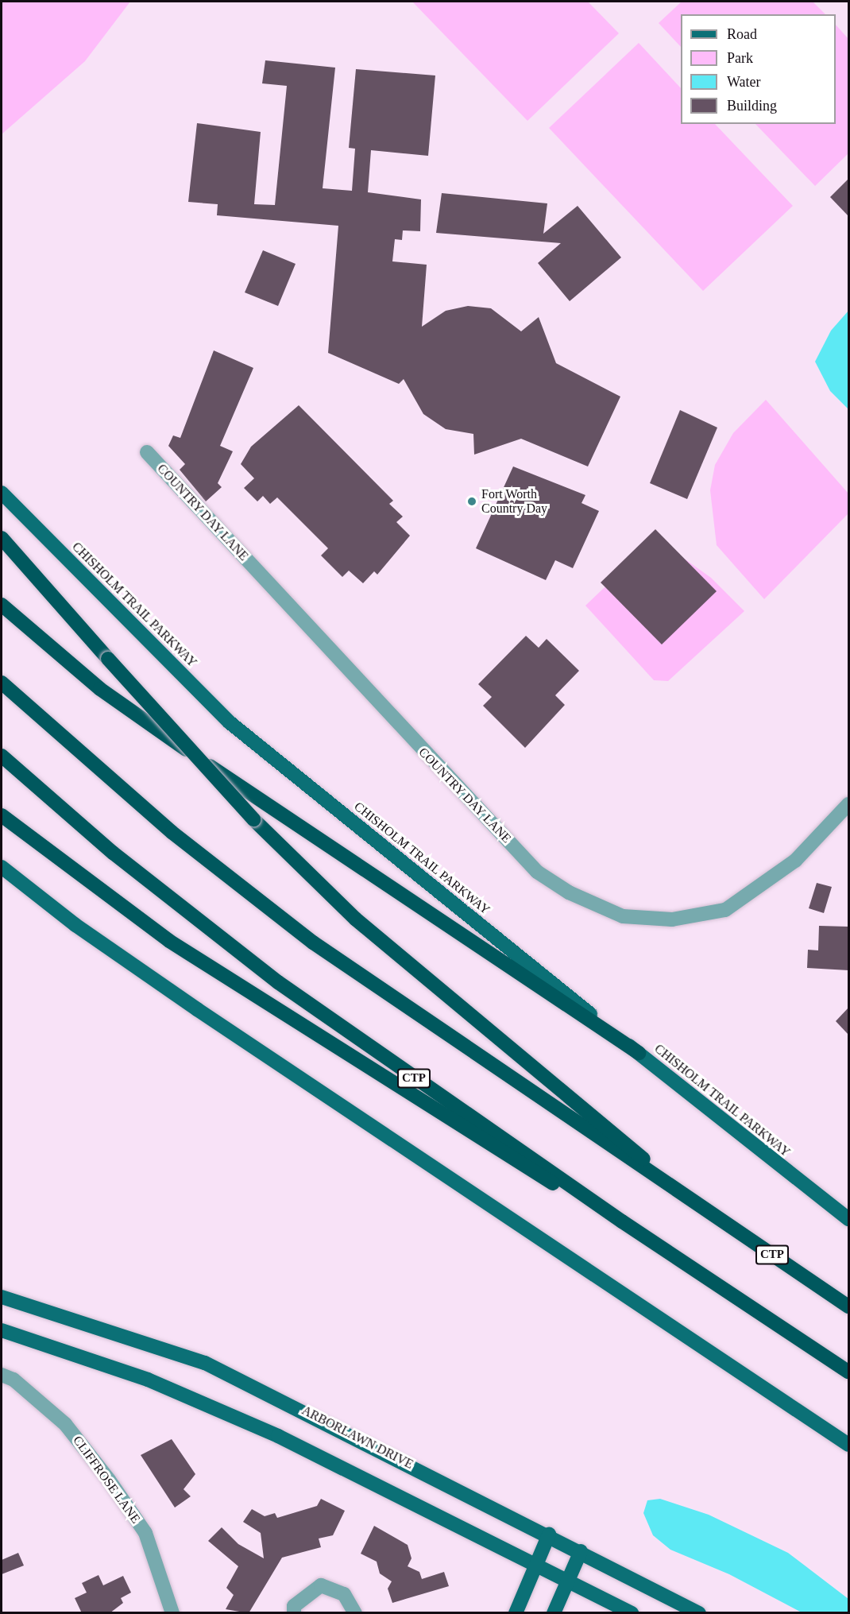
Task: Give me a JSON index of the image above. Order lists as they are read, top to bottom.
{
  "streets": {
    "highway": ["CTP"],
    "main road": ["CHISHOLM TRAIL PARKWAY", "ARBORLAWN DRIVE"],
    "street": ["COUNTRY DAY LANE", "CLIFFROSE LANE"]
  },
  "places": ["Fort Worth Country Day"],
  "legend": [
    "Road",
    "Park",
    "Water",
    "Building"
  ]
}
